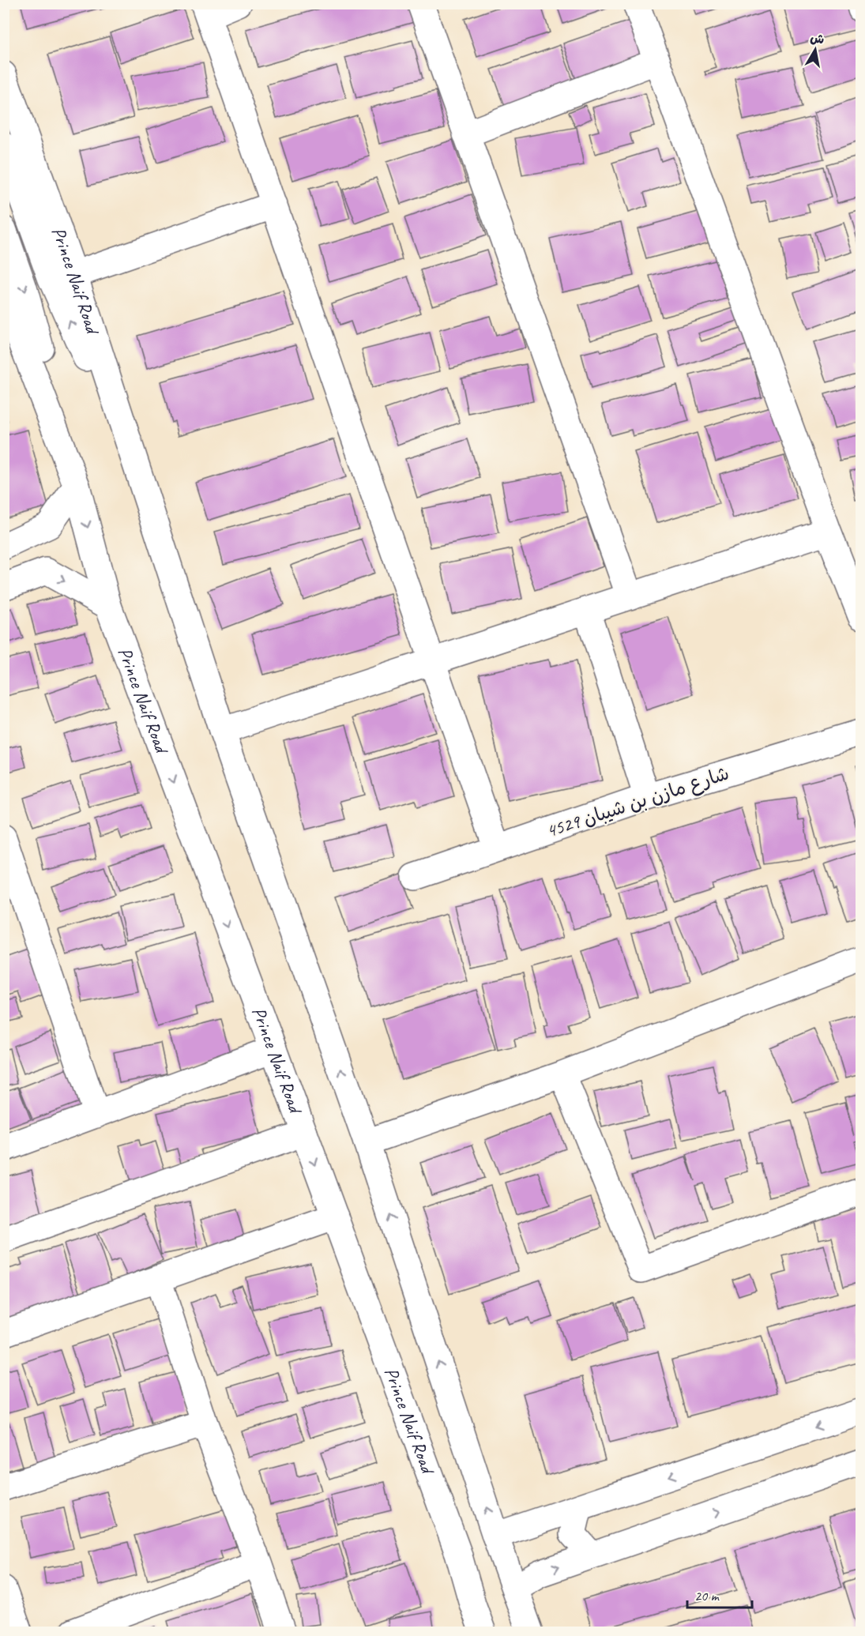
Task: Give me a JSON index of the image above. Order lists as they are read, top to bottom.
{
  "streets": {
    "street": ["Prince Naif Road", "شارع مازن بن شيبان 4529"]
  },
  "scale_bar": "20 m",
  "north": "top"
}
